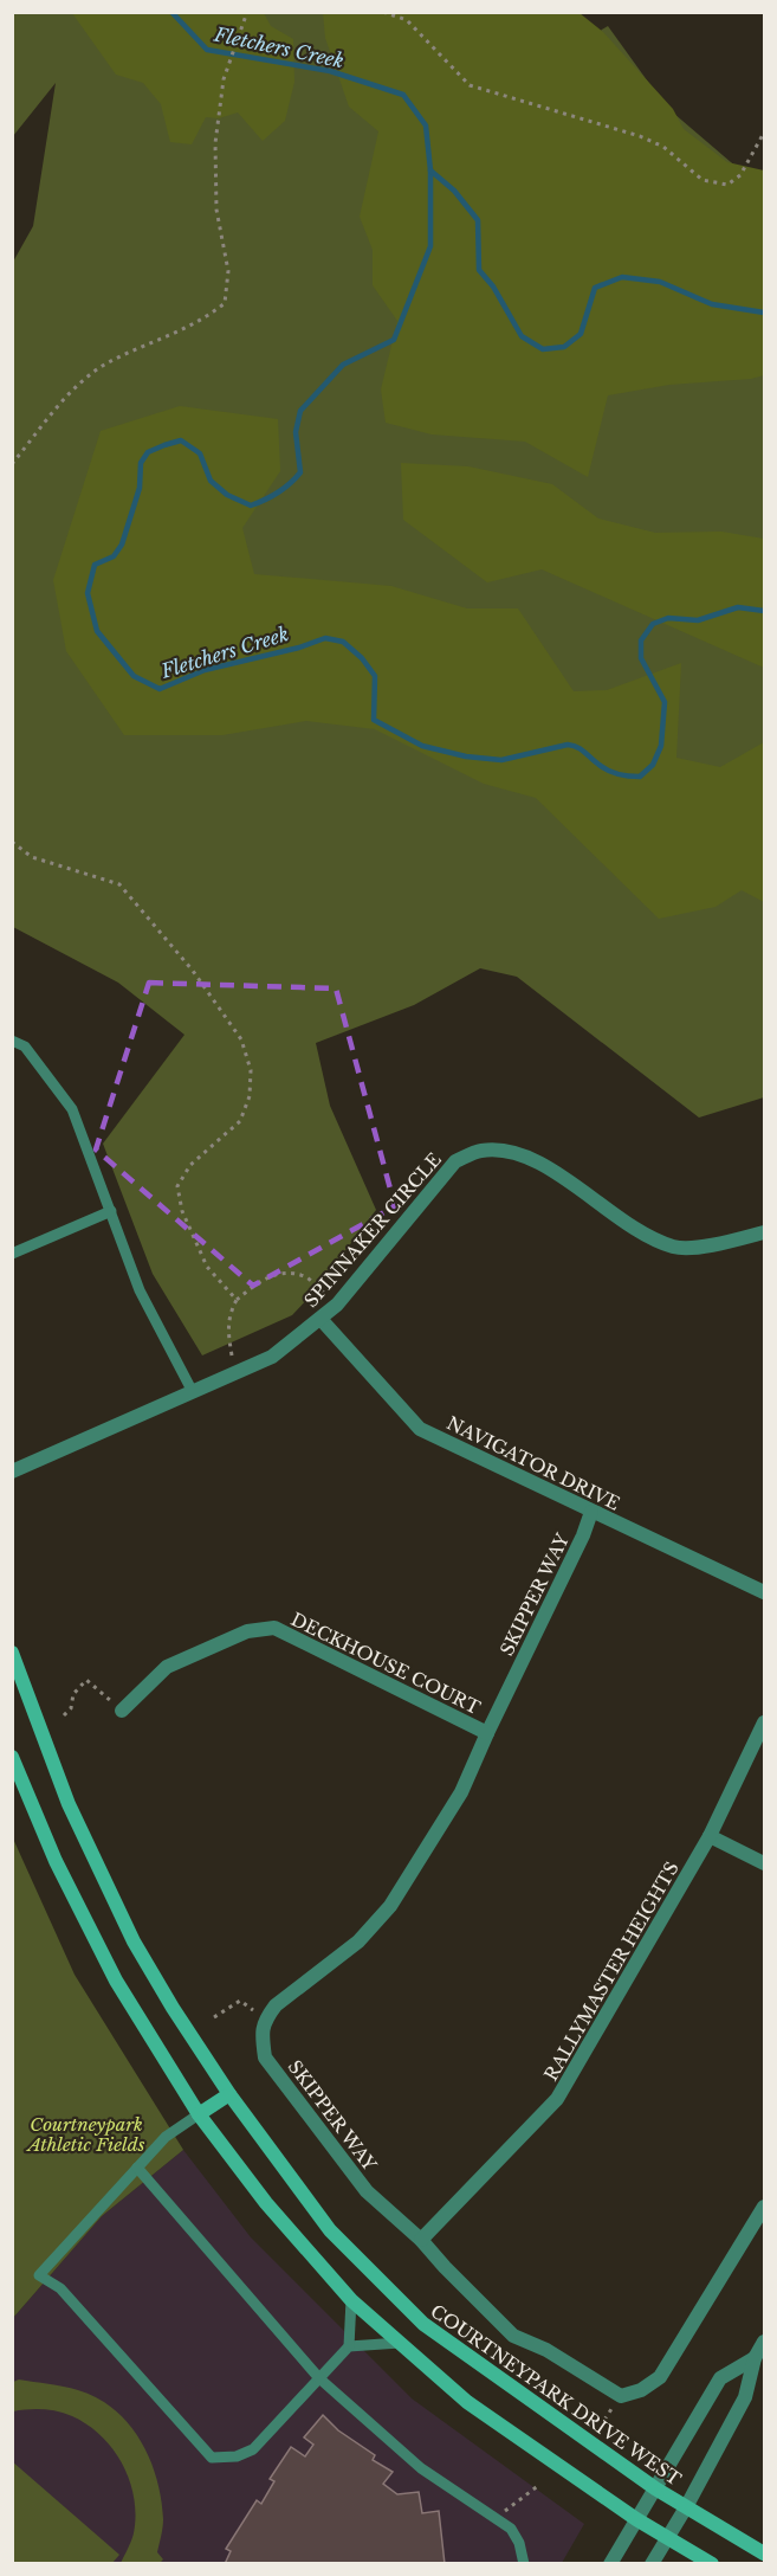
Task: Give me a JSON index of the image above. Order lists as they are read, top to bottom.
{
  "streets": {
    "main road": ["COURTNEYPARK DRIVE WEST"],
    "street": [
      "SPINNAKER CIRCLE",
      "NAVIGATOR DRIVE",
      "SKIPPER WAY",
      "DECKHOUSE COURT",
      "RALLYMASTER HEIGHTS"
    ]
  },
  "crossings": [
    ["SPINNAKER CIRCLE", "NAVIGATOR DRIVE"],
    ["NAVIGATOR DRIVE", "SKIPPER WAY"],
    ["SKIPPER WAY", "DECKHOUSE COURT"],
    ["SKIPPER WAY", "RALLYMASTER HEIGHTS"]
  ],
  "water": ["Fletchers Creek"],
  "parks": ["Courtneypark Athletic Fields"]
}
